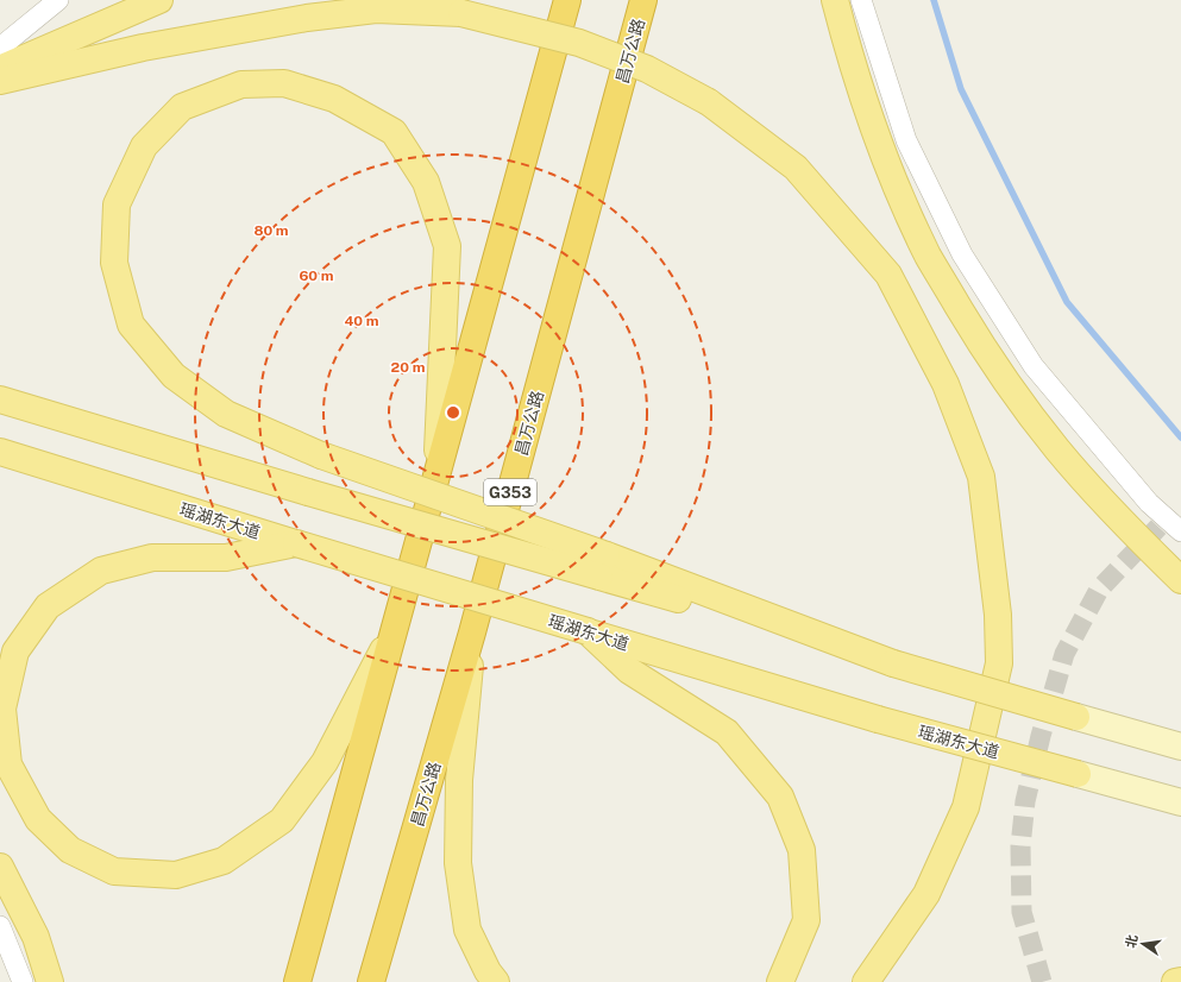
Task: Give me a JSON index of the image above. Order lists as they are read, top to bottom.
{
  "streets": {
    "highway": ["昌万公路", "G353"],
    "main road": ["瑶湖东大道"]
  },
  "north": "left",
  "rings": [
    "80 m",
    "60 m",
    "40 m",
    "20 m"
  ]
}
